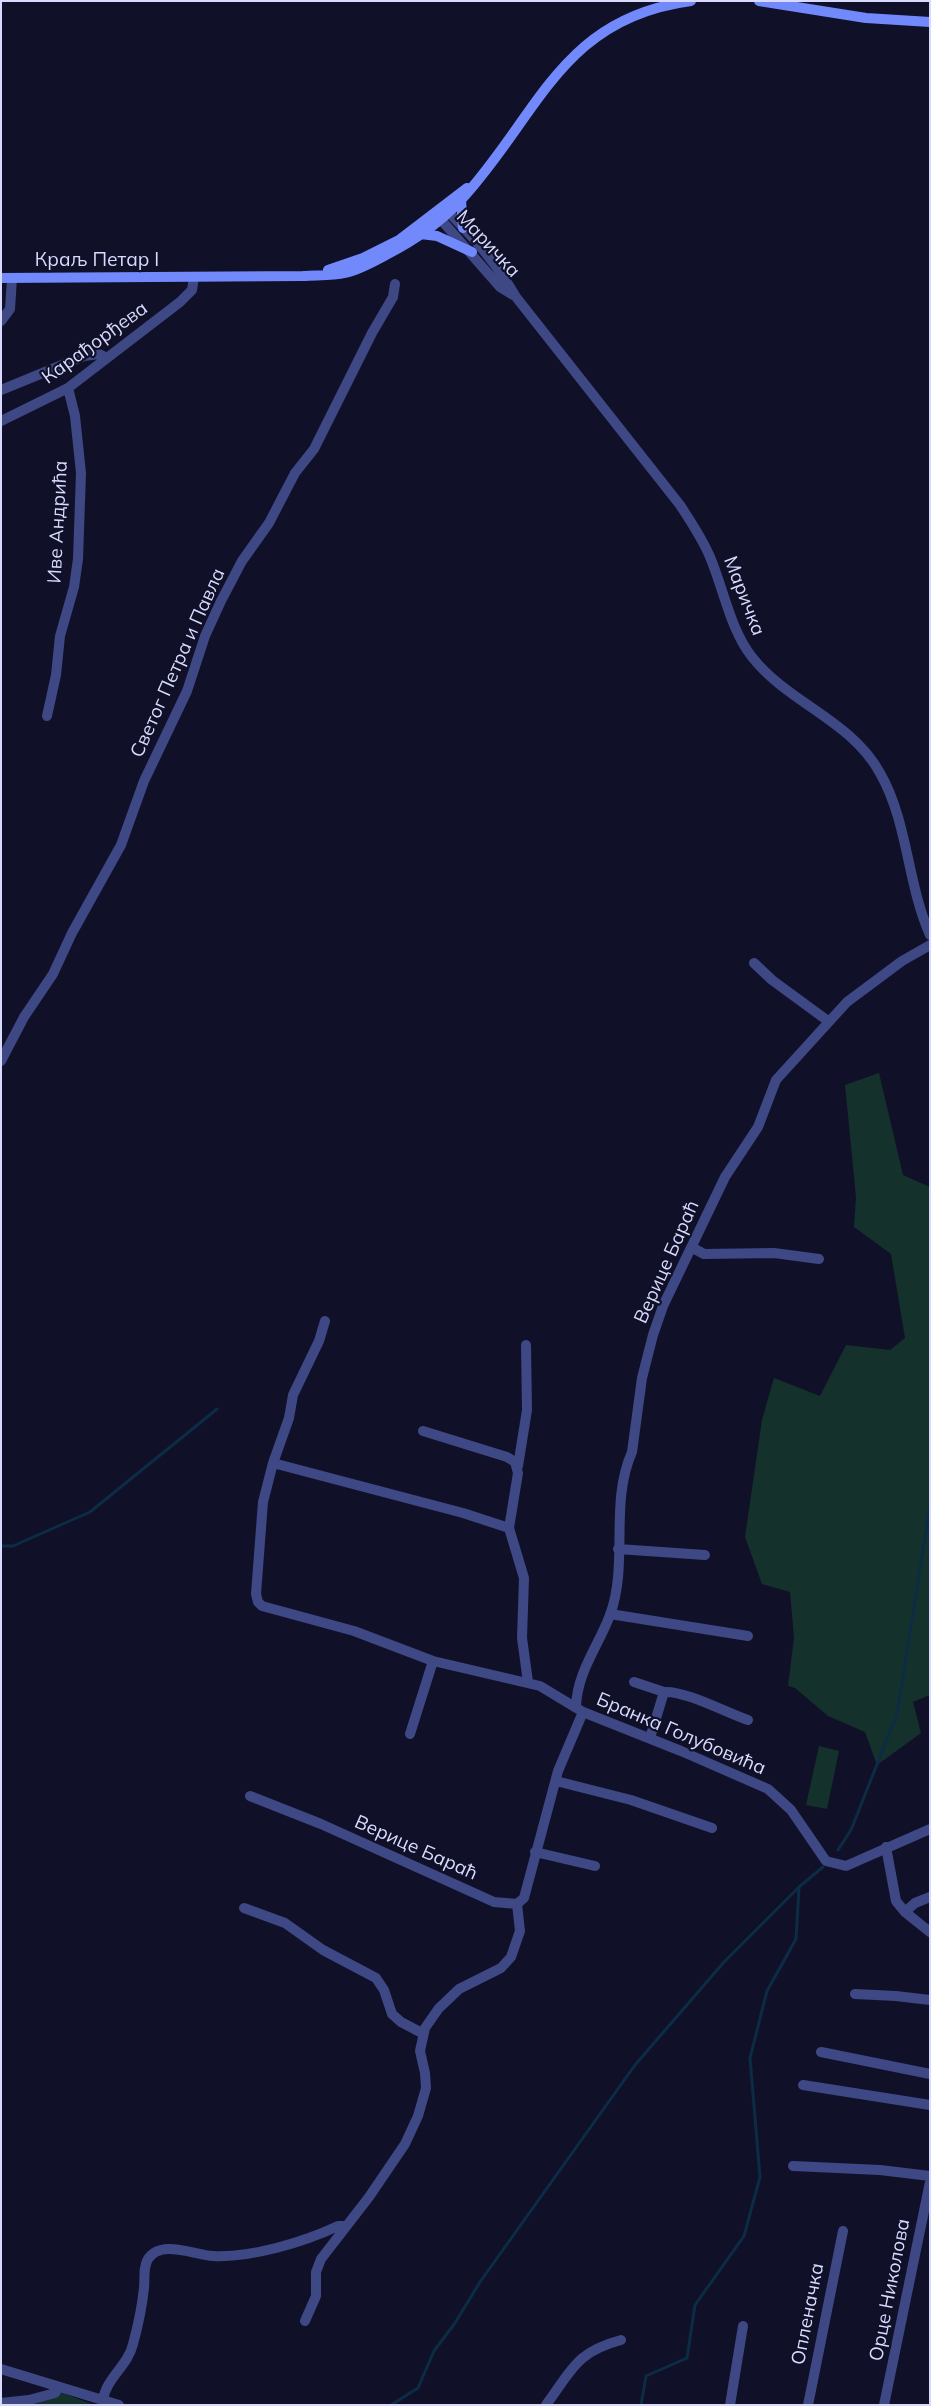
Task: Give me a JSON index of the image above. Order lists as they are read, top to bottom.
{
  "streets": {
    "main road": ["Краљ Петар I"],
    "street": [
      "Маричка",
      "Карађорђева",
      "Иве Андрића",
      "Светог Петра и Павла",
      "Верице Бараћ",
      "Бранка Голубовића",
      "Орце Николова",
      "Опленачка"
    ]
  },
  "crossings": [
    ["Краљ Петар I", "Карађорђева"],
    ["Карађорђева", "Иве Андрића"],
    ["Верице Бараћ", "Бранка Голубовића"]
  ]
}
